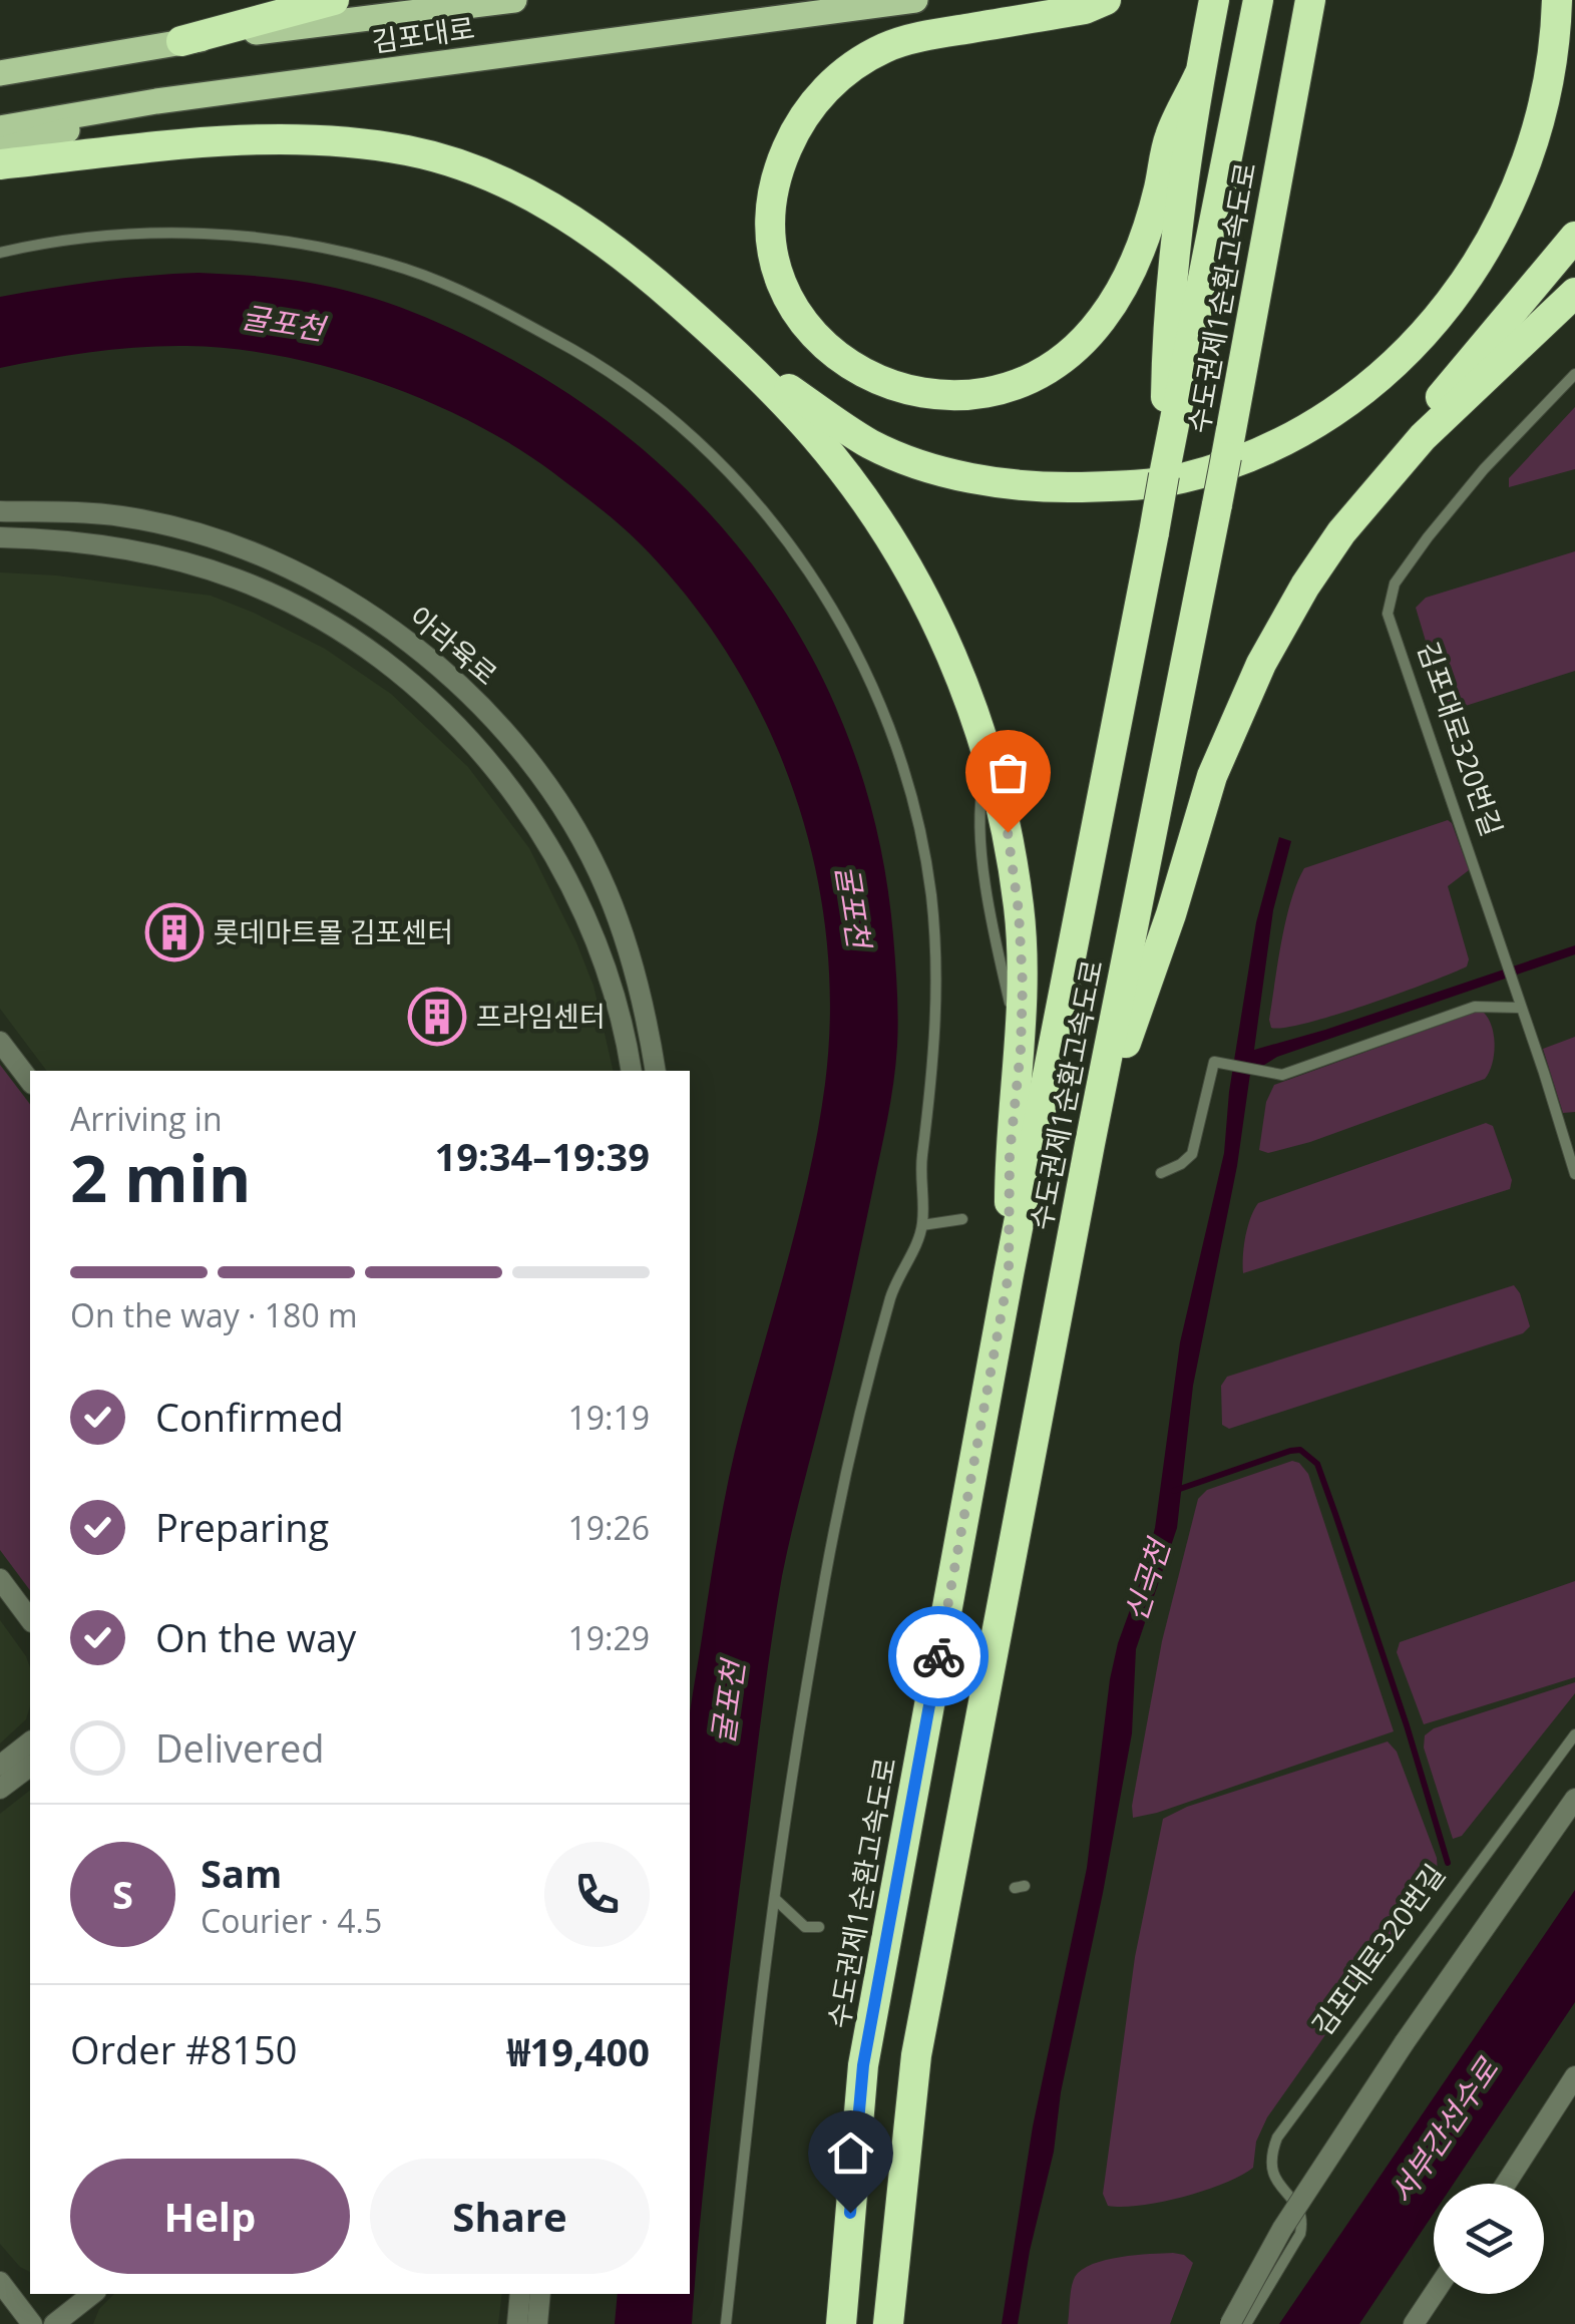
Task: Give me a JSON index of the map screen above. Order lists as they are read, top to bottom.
{
  "streets": {
    "highway": ["수도권제1순환고속도로"],
    "main road": ["김포대로"],
    "street": ["아라육로"],
    "lane": ["김포대로320번길"]
  },
  "water": ["굴포천", "신곡천", "서부간선수로"],
  "places": {
    "building": ["롯데마트몰 김포센터", "프라임센터"]
  },
  "page": {
    "heading": ["2 min", "Arriving in", "19:34–19:39"],
    "panel": [
      "Sam",
      "Courier · 4.5",
      "Order #8150",
      "₩19,400"
    ],
    "bar": "On the way · 180 m",
    "list": [
      ["Confirmed", "19:19"],
      ["Preparing", "19:26"],
      ["On the way", "19:29"],
      "Delivered"
    ],
    "round": "S",
    "buttons": ["Help", "Share"]
  }
}
